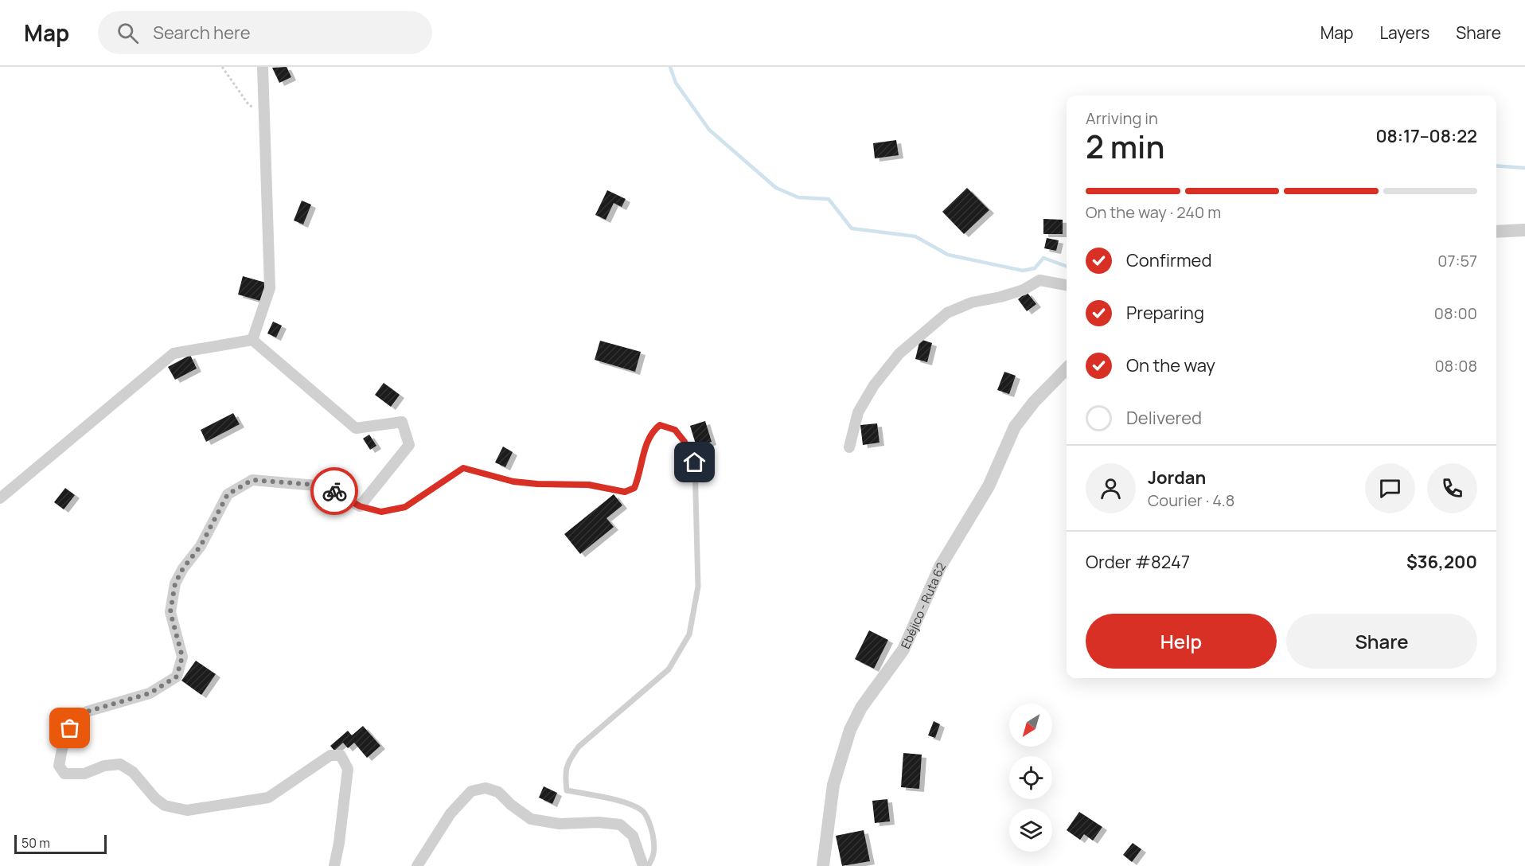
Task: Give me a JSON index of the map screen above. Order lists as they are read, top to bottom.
{
  "streets": {
    "street": ["Ebéjico - Ruta 62"]
  },
  "scale_bar": "50 m",
  "north": "bottom left",
  "page": {
    "header": "Map",
    "search": "Search here",
    "nav": ["Map", "Layers", "Share"],
    "heading": ["2 min", "Arriving in", "08:17–08:22"],
    "panel": [
      "Jordan",
      "Courier · 4.8",
      "Order #8247",
      "$36,200"
    ],
    "bar": "On the way · 240 m",
    "list": [
      ["Confirmed", "07:57"],
      ["Preparing", "08:00"],
      ["On the way", "08:08"],
      "Delivered"
    ],
    "buttons": ["Help", "Share"],
    "scale": "50 m"
  }
}
